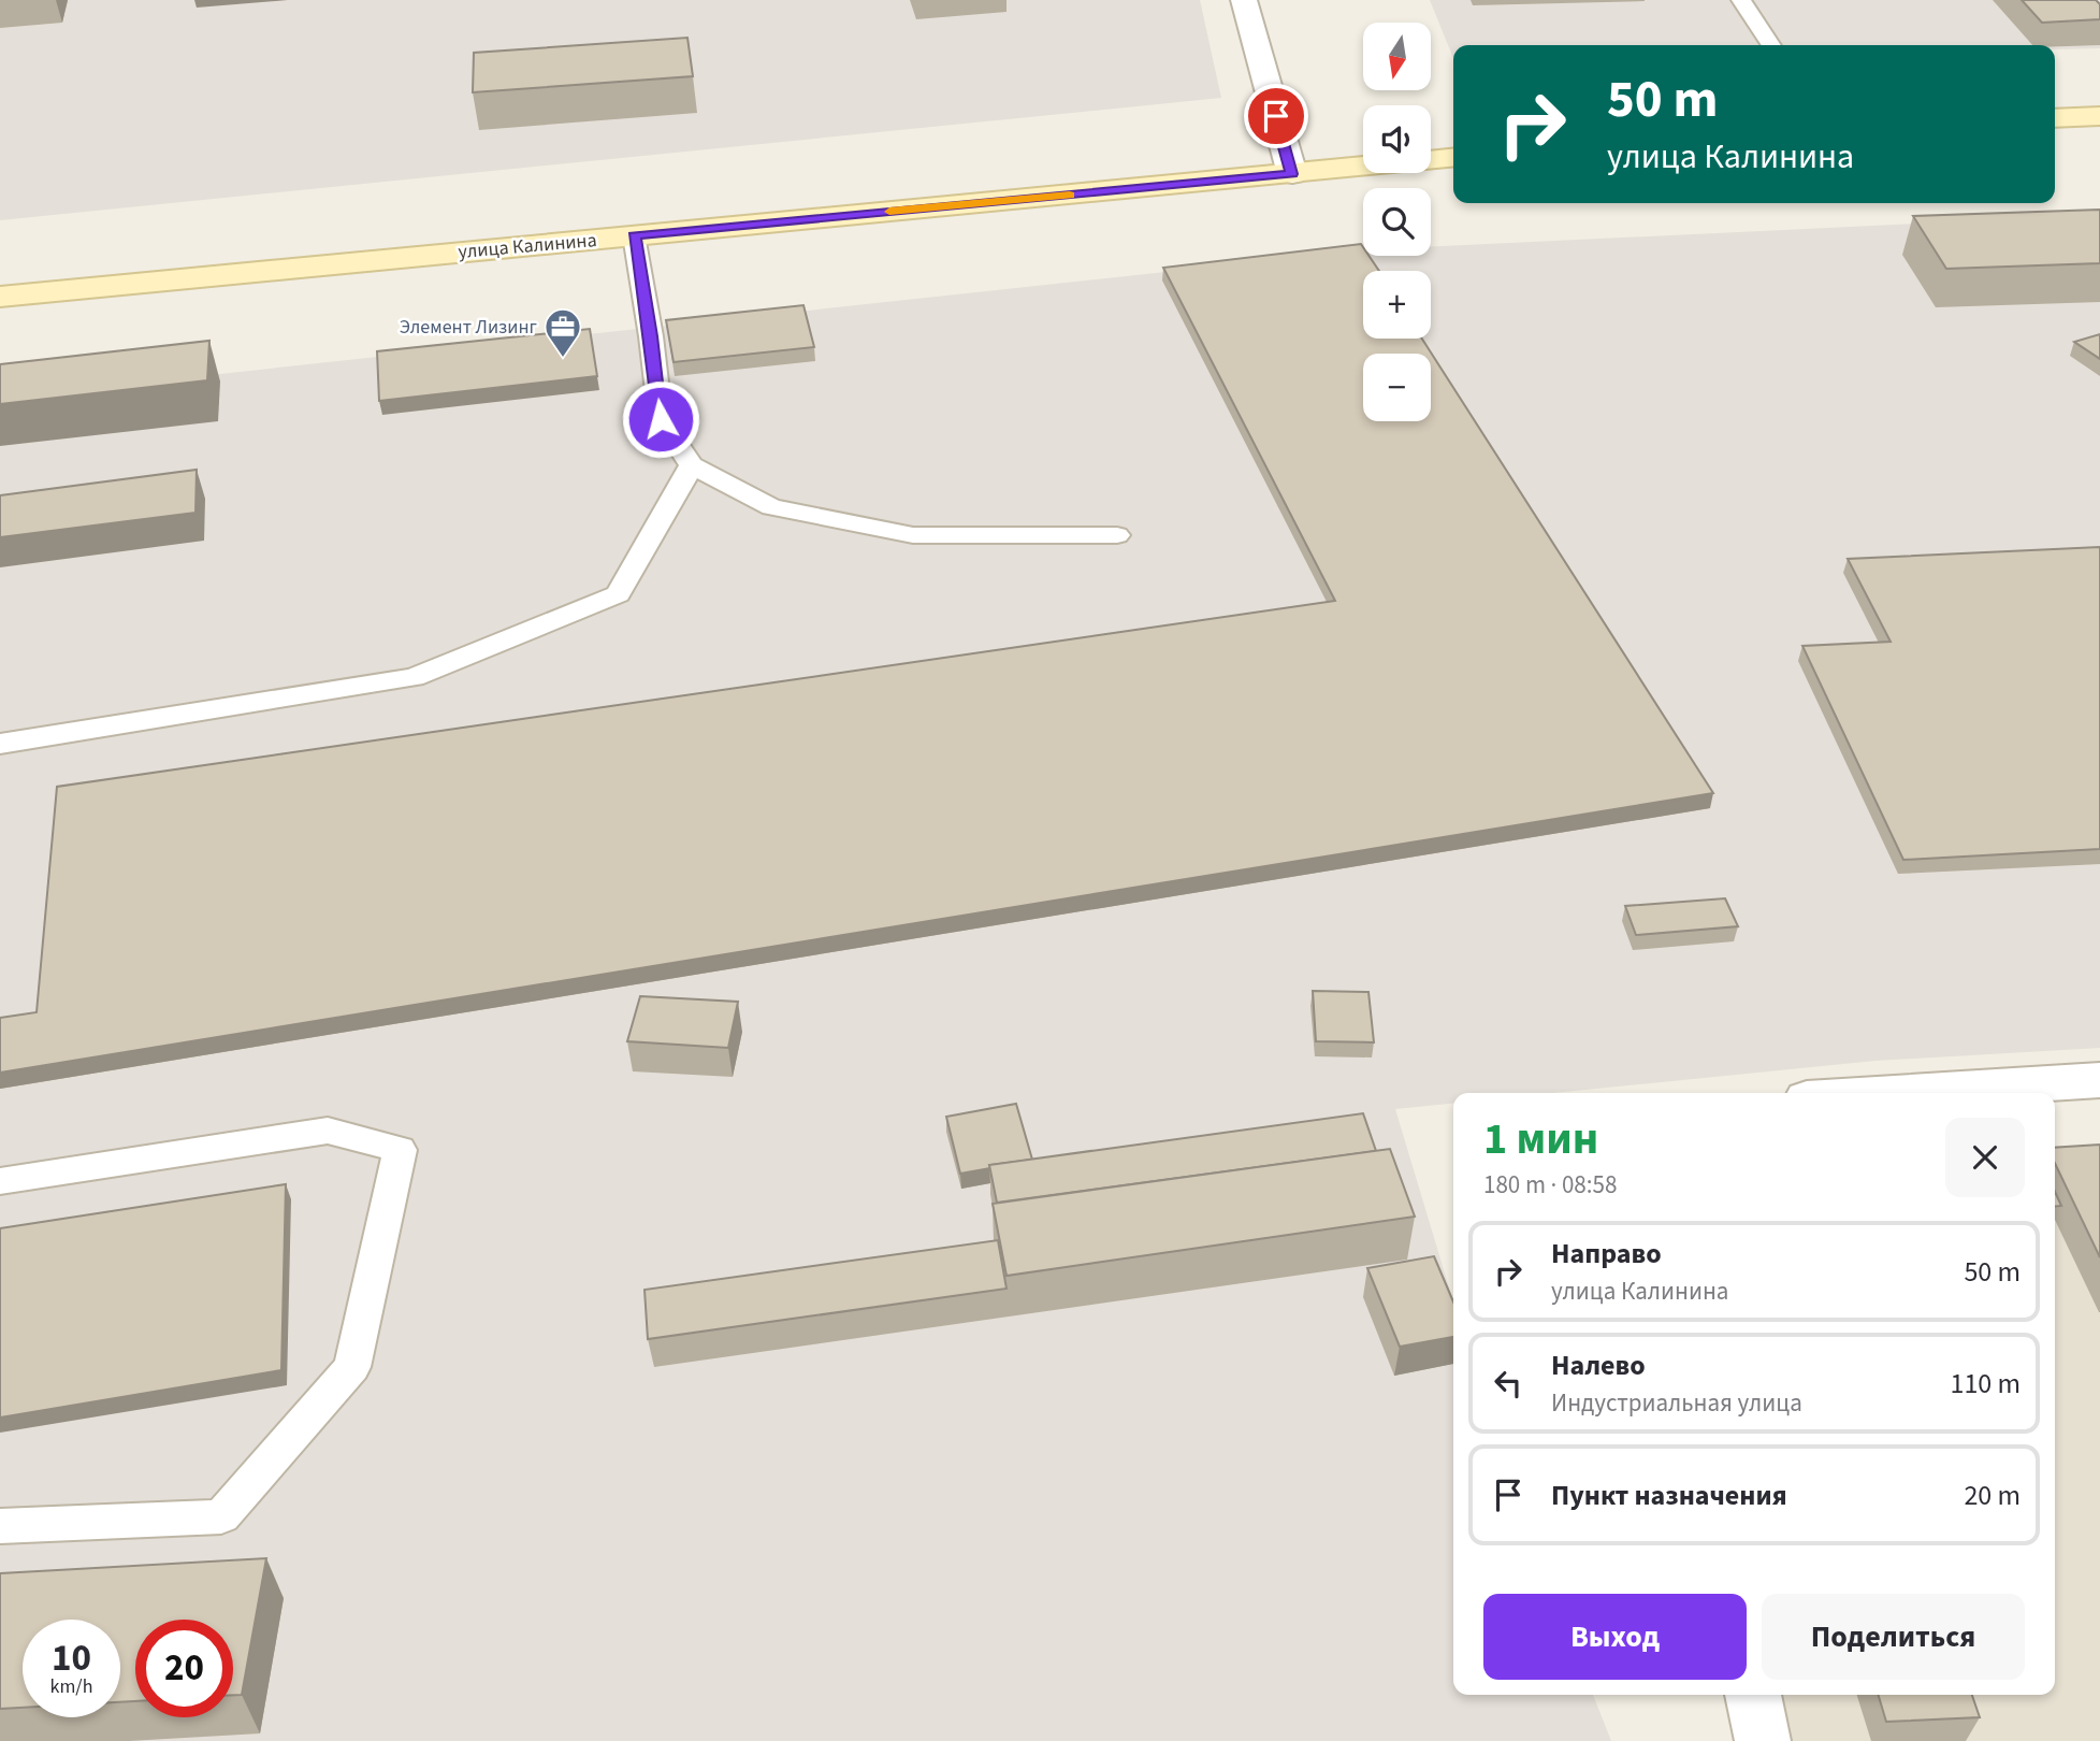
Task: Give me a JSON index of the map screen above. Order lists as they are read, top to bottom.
{
  "streets": {
    "main road": ["улица Калинина"]
  },
  "places": {
    "office": ["Элемент Лизинг"]
  },
  "north": "bottom",
  "page": {
    "map_buttons": ["+", "−"],
    "turn": ["50 m", "улица Калинина"],
    "heading": ["1 мин", "180 m · 08:58"],
    "list": [
      {
        "name": "Направо",
        "note": "улица Калинина",
        "value": "50 m"
      },
      {
        "name": "Налево",
        "note": "Индустриальная улица",
        "value": "110 m"
      },
      {
        "name": "Пункт назначения",
        "value": "20 m"
      }
    ],
    "buttons": ["Выход", "Поделиться"],
    "speed": "10 km/h",
    "limit": "20"
  }
}
